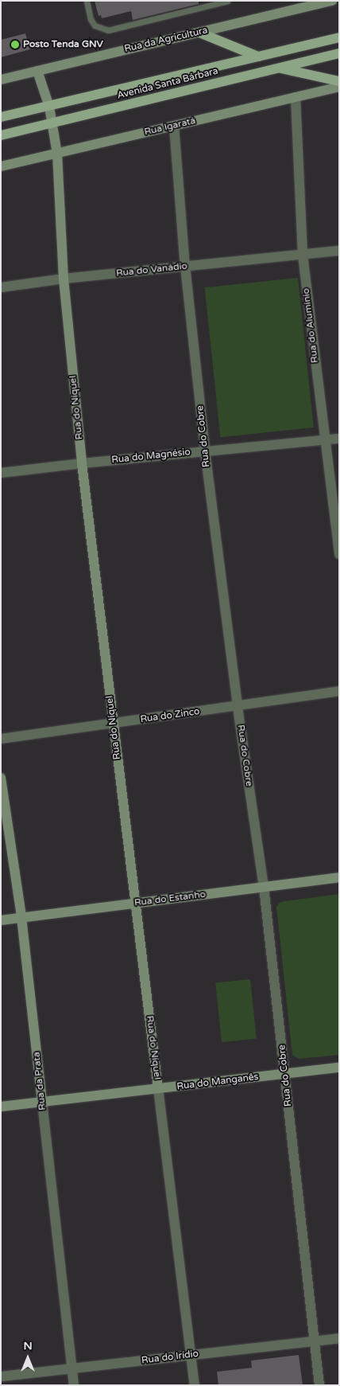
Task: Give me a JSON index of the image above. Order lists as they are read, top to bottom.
{
  "streets": {
    "main road": ["Avenida Santa Bárbara"],
    "street": [
      "Rua da Agricultura",
      "Rua Igaratá",
      "Rua do Vanádio",
      "Rua do Alumínio",
      "Rua do Níquel",
      "Rua do Cobre",
      "Rua do Magnésio",
      "Rua do Zinco",
      "Rua do Estanho",
      "Rua da Prata",
      "Rua do Manganês",
      "Rua do Irídio"
    ]
  },
  "crossings": [
    ["Rua da Agricultura", "Rua do Níquel"],
    ["Avenida Santa Bárbara", "Rua do Níquel"],
    ["Rua Igaratá", "Rua do Alumínio"],
    ["Rua Igaratá", "Rua do Níquel"],
    ["Rua Igaratá", "Rua do Cobre"],
    ["Rua do Vanádio", "Rua do Alumínio"],
    ["Rua do Vanádio", "Rua do Níquel"],
    ["Rua do Vanádio", "Rua do Cobre"],
    ["Rua do Alumínio", "Rua do Magnésio"],
    ["Rua do Níquel", "Rua do Magnésio"],
    ["Rua do Níquel", "Rua do Zinco"],
    ["Rua do Níquel", "Rua do Estanho"],
    ["Rua do Níquel", "Rua do Manganês"],
    ["Rua do Níquel", "Rua do Irídio"],
    ["Rua do Cobre", "Rua do Magnésio"],
    ["Rua do Cobre", "Rua do Zinco"],
    ["Rua do Cobre", "Rua do Estanho"],
    ["Rua do Cobre", "Rua do Manganês"],
    ["Rua do Cobre", "Rua do Irídio"],
    ["Rua do Estanho", "Rua da Prata"],
    ["Rua da Prata", "Rua do Manganês"],
    ["Rua da Prata", "Rua do Irídio"]
  ],
  "places": ["Posto Tenda GNV"],
  "north": "top"
}
